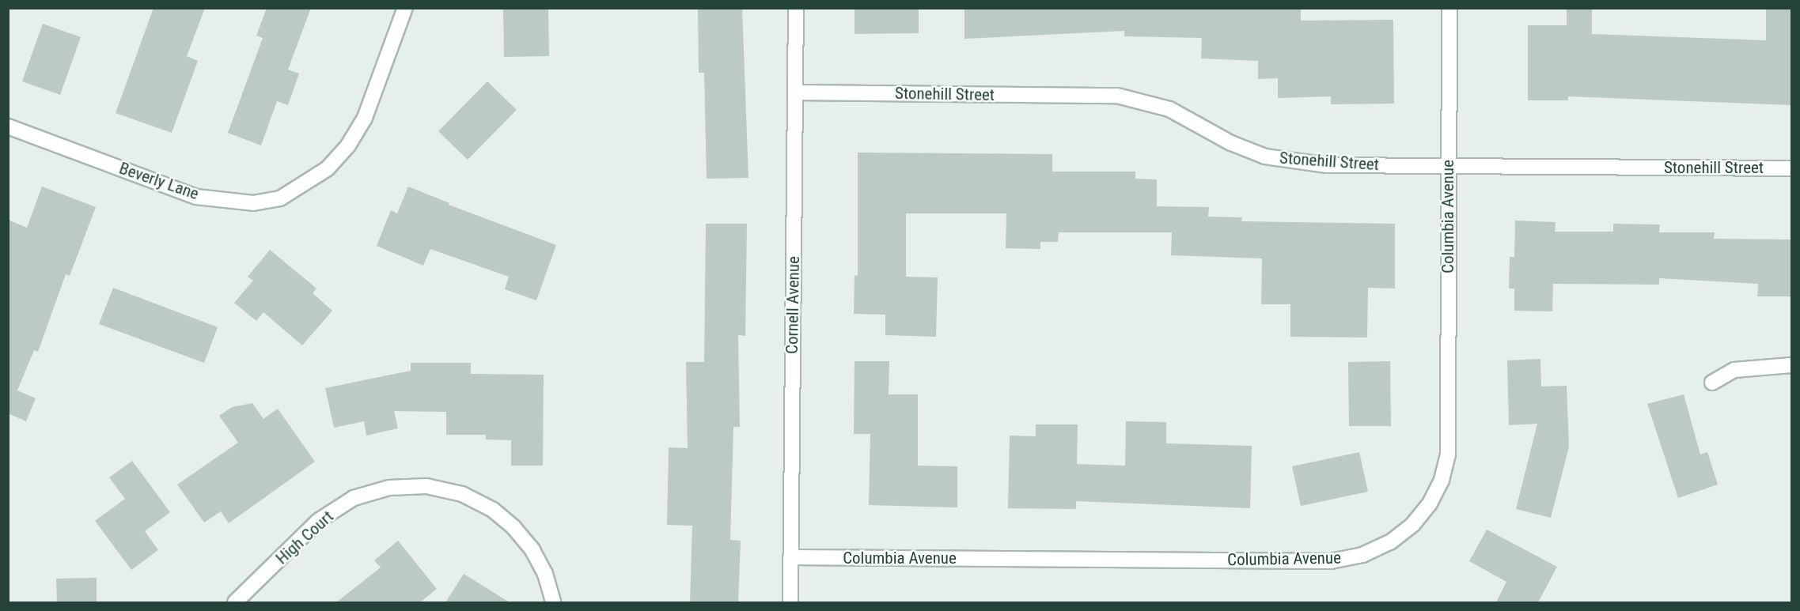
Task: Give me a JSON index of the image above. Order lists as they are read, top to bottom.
{
  "streets": {
    "street": [
      "Stonehill Street",
      "Beverly Lane",
      "Columbia Avenue",
      "Cornell Avenue",
      "High Court"
    ]
  },
  "crossings": [
    ["Stonehill Street", "Columbia Avenue"],
    ["Stonehill Street", "Cornell Avenue"],
    ["Columbia Avenue", "Cornell Avenue"]
  ]
}
